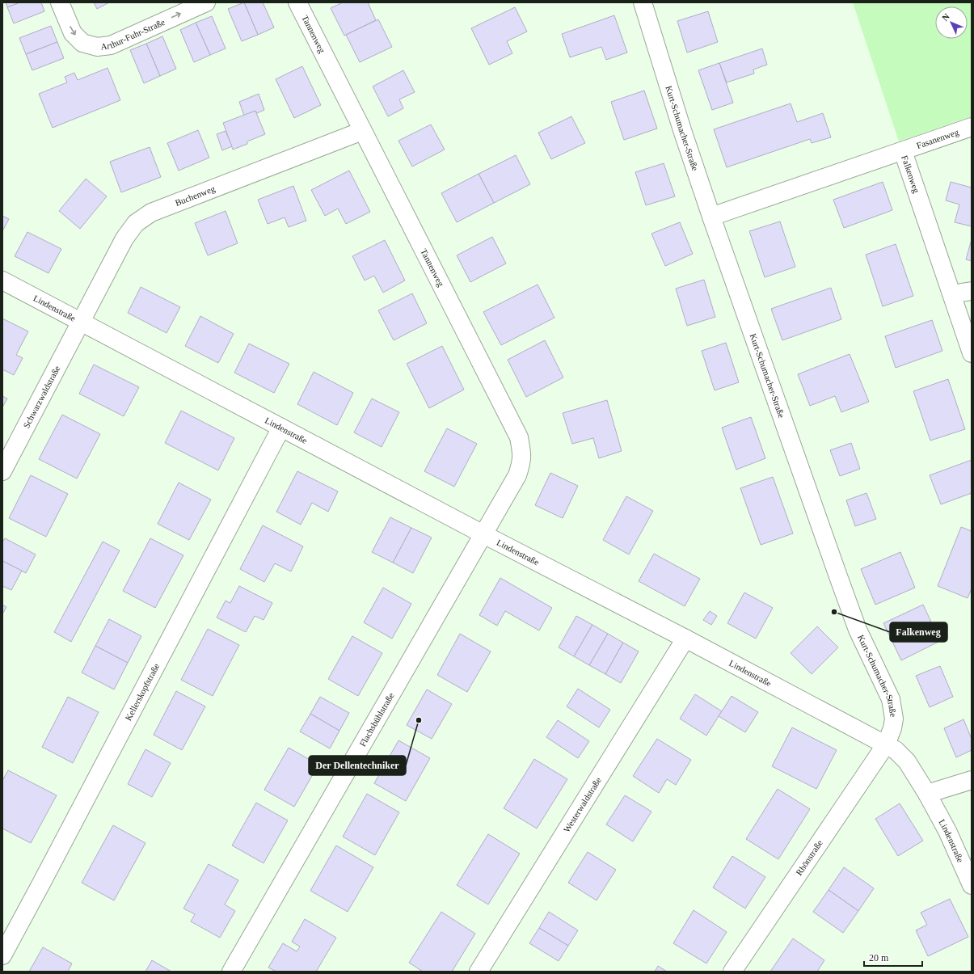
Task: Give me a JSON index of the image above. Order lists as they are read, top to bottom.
{
  "streets": {
    "street": [
      "Arthur-Fuhr-Straße",
      "Tannenweg",
      "Kurt-Schumacher-Straße",
      "Fasanenweg",
      "Falkenweg",
      "Buchenweg",
      "Lindenstraße",
      "Schwarzwaldstraße",
      "Kellerskopfstraße",
      "Flachsbühlstraße",
      "Westerwaldstraße",
      "Rhönstraße"
    ]
  },
  "crossings": [
    ["Tannenweg", "Buchenweg"],
    ["Tannenweg", "Lindenstraße"],
    ["Tannenweg", "Flachsbühlstraße"],
    ["Kurt-Schumacher-Straße", "Falkenweg"],
    ["Kurt-Schumacher-Straße", "Lindenstraße"],
    ["Kurt-Schumacher-Straße", "Rhönstraße"],
    ["Fasanenweg", "Falkenweg"],
    ["Buchenweg", "Lindenstraße"],
    ["Buchenweg", "Schwarzwaldstraße"],
    ["Lindenstraße", "Schwarzwaldstraße"],
    ["Lindenstraße", "Kellerskopfstraße"],
    ["Lindenstraße", "Flachsbühlstraße"],
    ["Lindenstraße", "Westerwaldstraße"],
    ["Lindenstraße", "Rhönstraße"]
  ],
  "one_way": ["Arthur-Fuhr-Straße"],
  "places": ["Falkenweg", "Der Dellentechniker"],
  "scale_bar": "20 m",
  "north": "top left"
}
